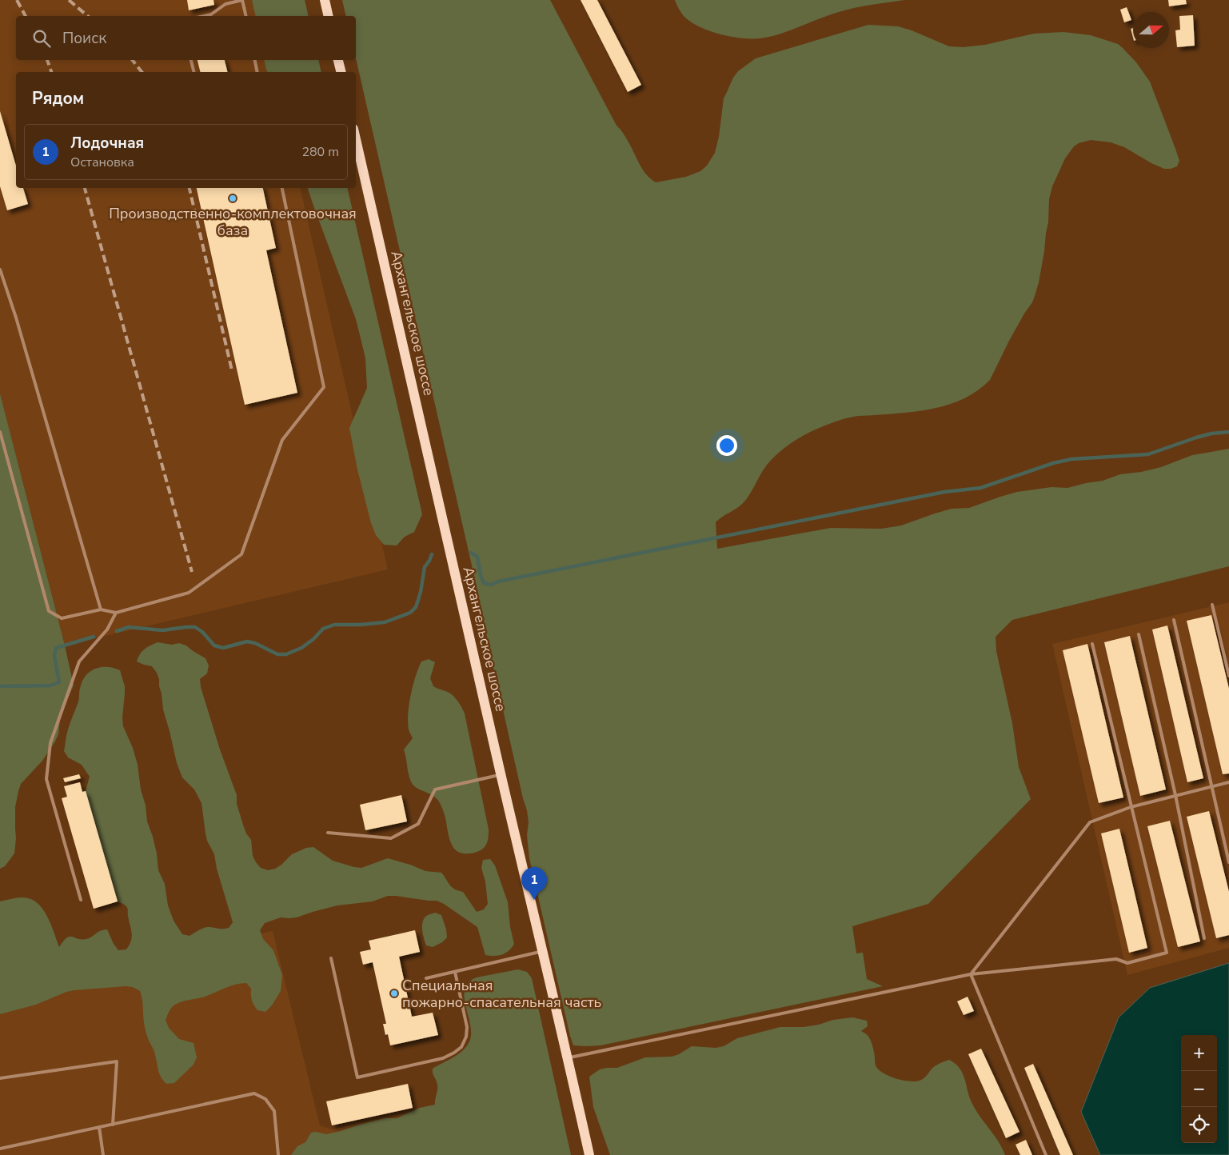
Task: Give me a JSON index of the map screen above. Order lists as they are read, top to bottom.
{
  "streets": {
    "main road": ["Архангельское шоссе"]
  },
  "places": ["Производственно-комплектовочная база", "Специальная пожарно-спасательная часть"],
  "north": "right",
  "page": {
    "search": "Поиск",
    "heading": "Рядом",
    "list": [
      {
        "mark": "1",
        "name": "Лодочная",
        "note": "Остановка",
        "value": "280 m"
      }
    ],
    "pins": "1",
    "map_buttons": ["+", "−"]
  }
}
